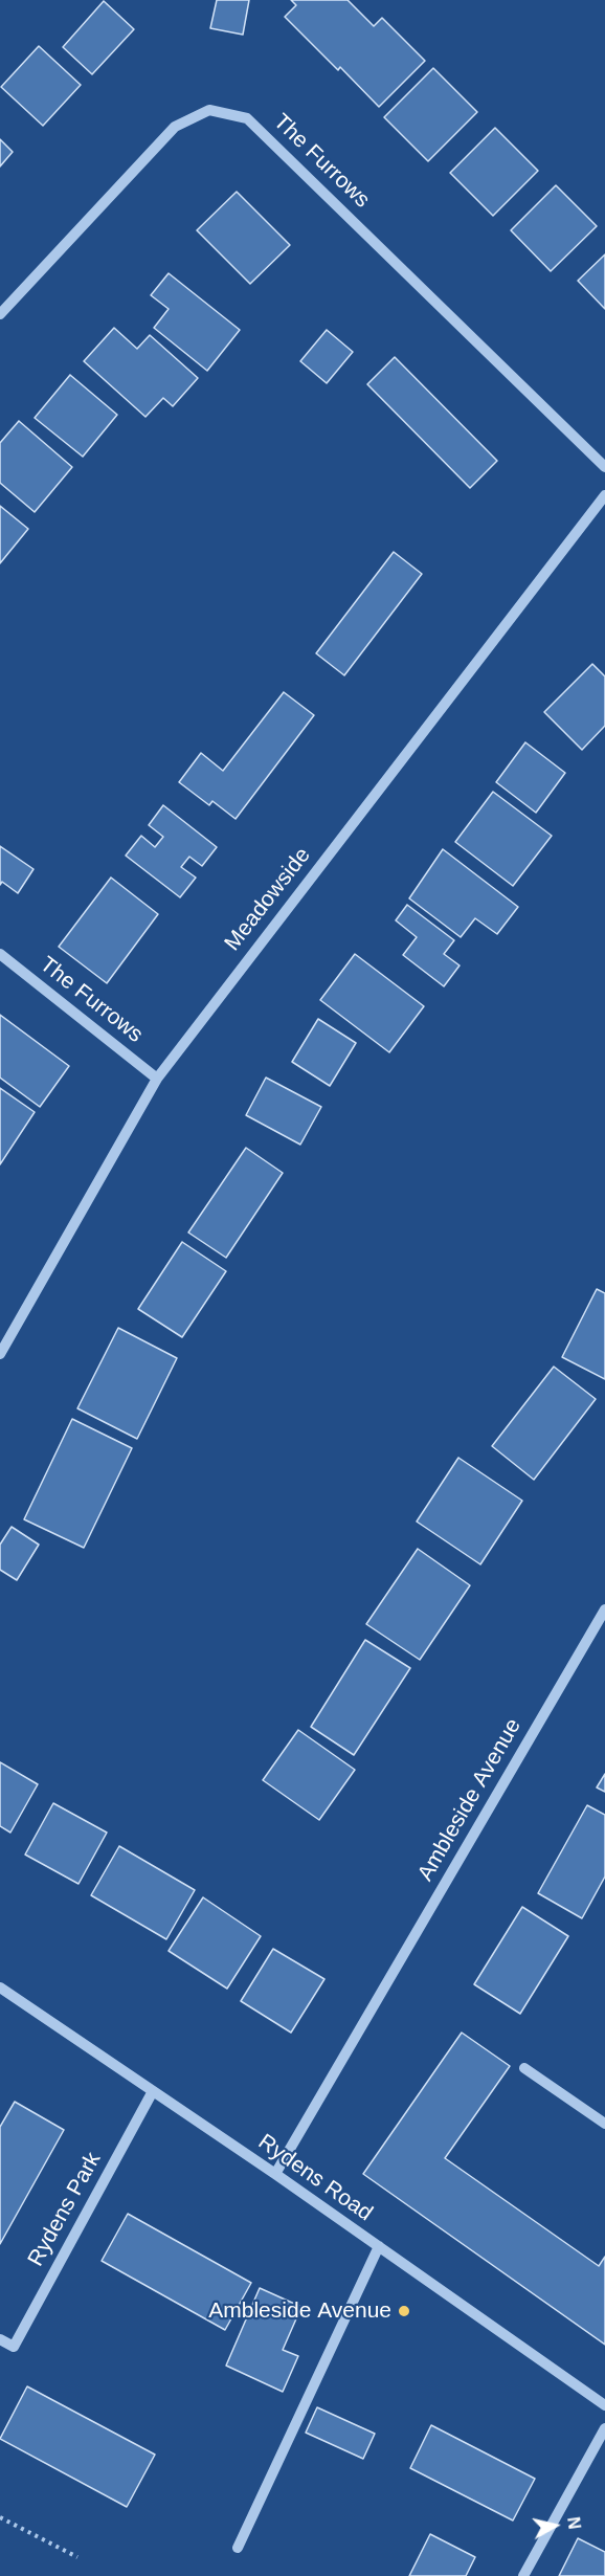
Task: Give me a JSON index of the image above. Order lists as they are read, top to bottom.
{
  "streets": {
    "street": [
      "The Furrows",
      "Meadowside",
      "Ambleside Avenue",
      "Rydens Road",
      "Rydens Park"
    ]
  },
  "crossings": [
    ["The Furrows", "Meadowside"],
    ["Ambleside Avenue", "Rydens Road"],
    ["Rydens Road", "Rydens Park"]
  ],
  "places": ["Ambleside Avenue"],
  "north": "right"
}
